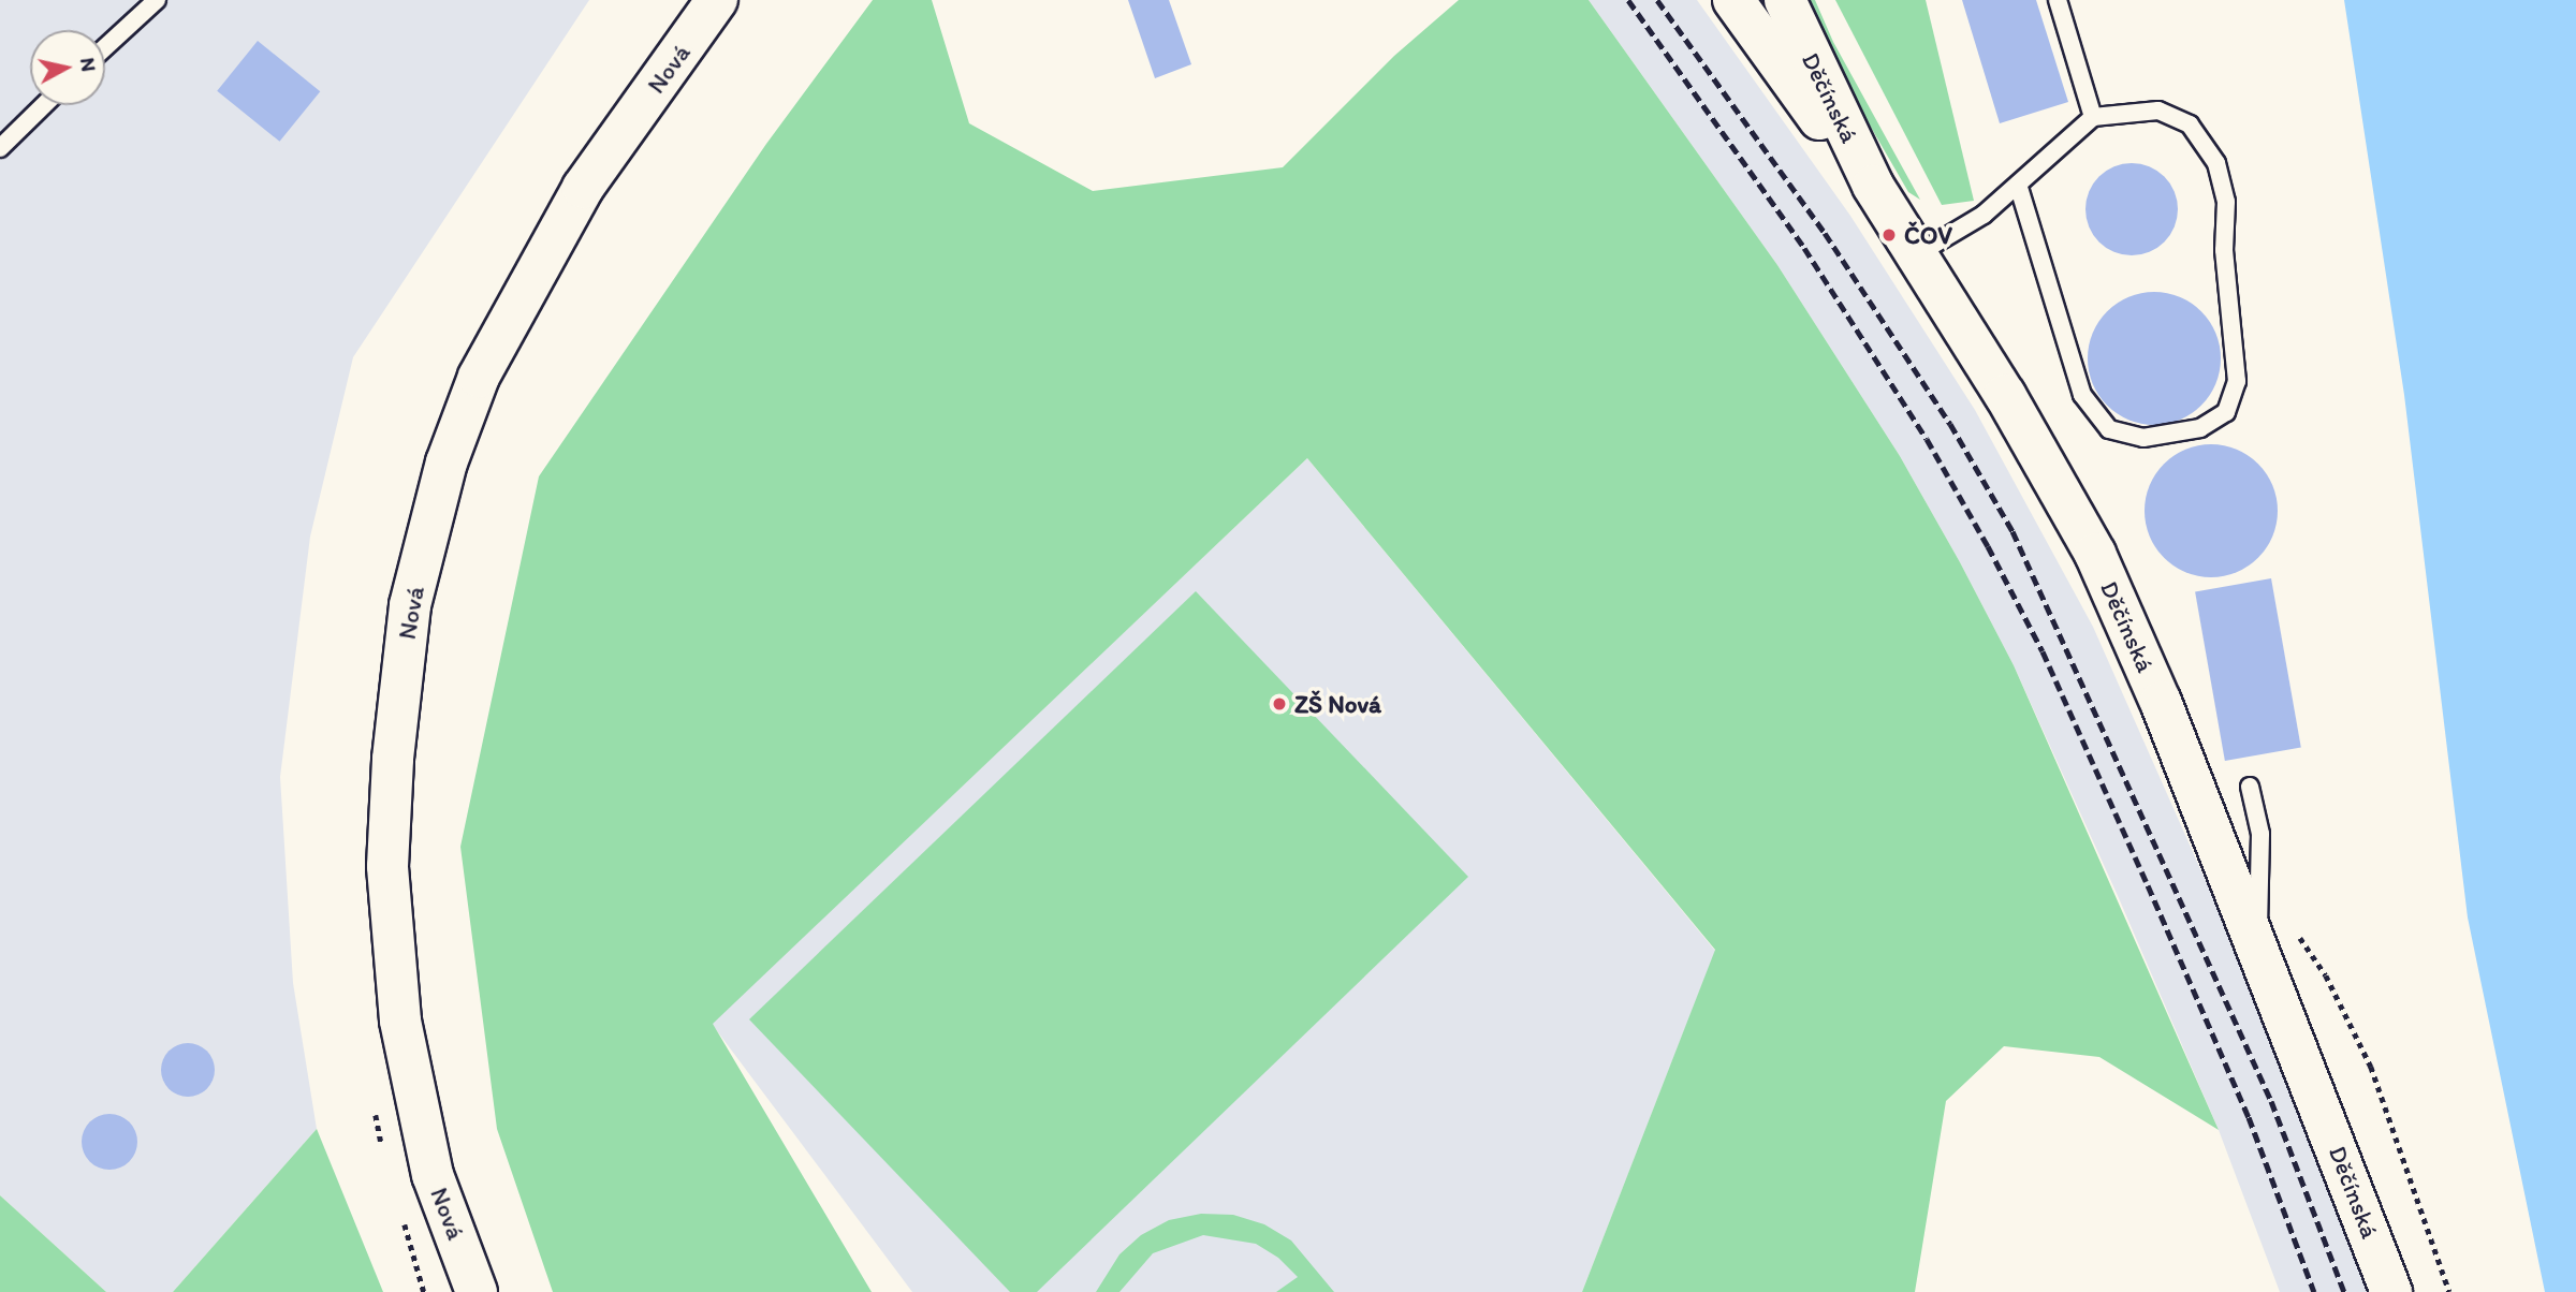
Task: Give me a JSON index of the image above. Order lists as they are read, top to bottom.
{
  "streets": {
    "main road": ["Nová", "Děčínská"]
  },
  "places": ["ČOV", "ZŠ Nová"],
  "north": "right"
}
